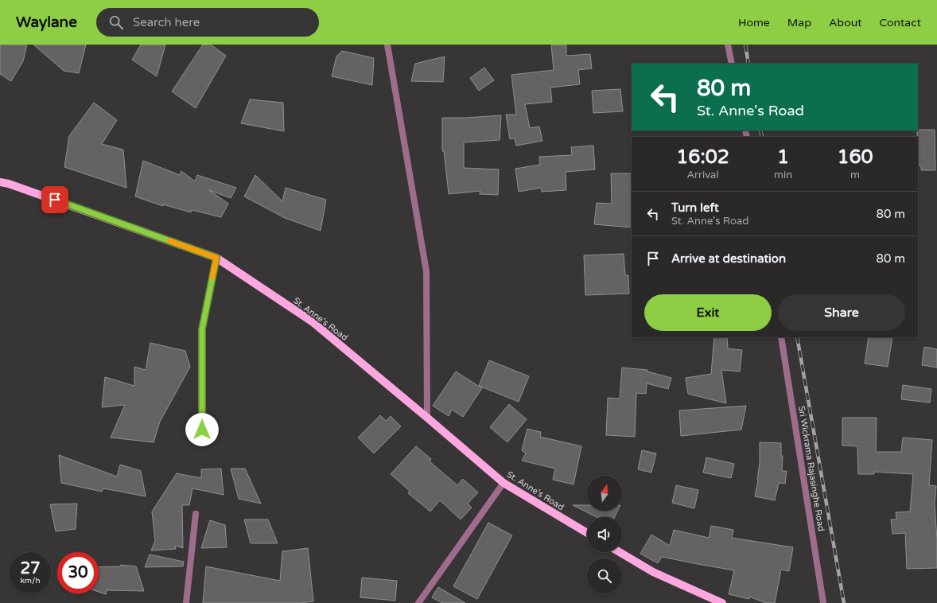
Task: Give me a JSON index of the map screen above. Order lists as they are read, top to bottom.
{
  "streets": {
    "main road": ["St. Anne's Road"],
    "street": ["Sri Wickrama Rajasinghe Road"]
  },
  "north": "top",
  "page": {
    "header": "Waylane",
    "search": "Search here",
    "nav": [
      "Home",
      "Map",
      "About",
      "Contact"
    ],
    "turn": ["80 m", "St. Anne's Road"],
    "eta": [
      "16:02",
      "Arrival",
      "1",
      "min",
      "160",
      "m"
    ],
    "list": [
      {
        "name": "Turn left",
        "note": "St. Anne's Road",
        "value": "80 m"
      },
      {
        "name": "Arrive at destination",
        "value": "80 m"
      }
    ],
    "buttons": ["Exit", "Share"],
    "speed": "27 km/h",
    "limit": "30"
  }
}
